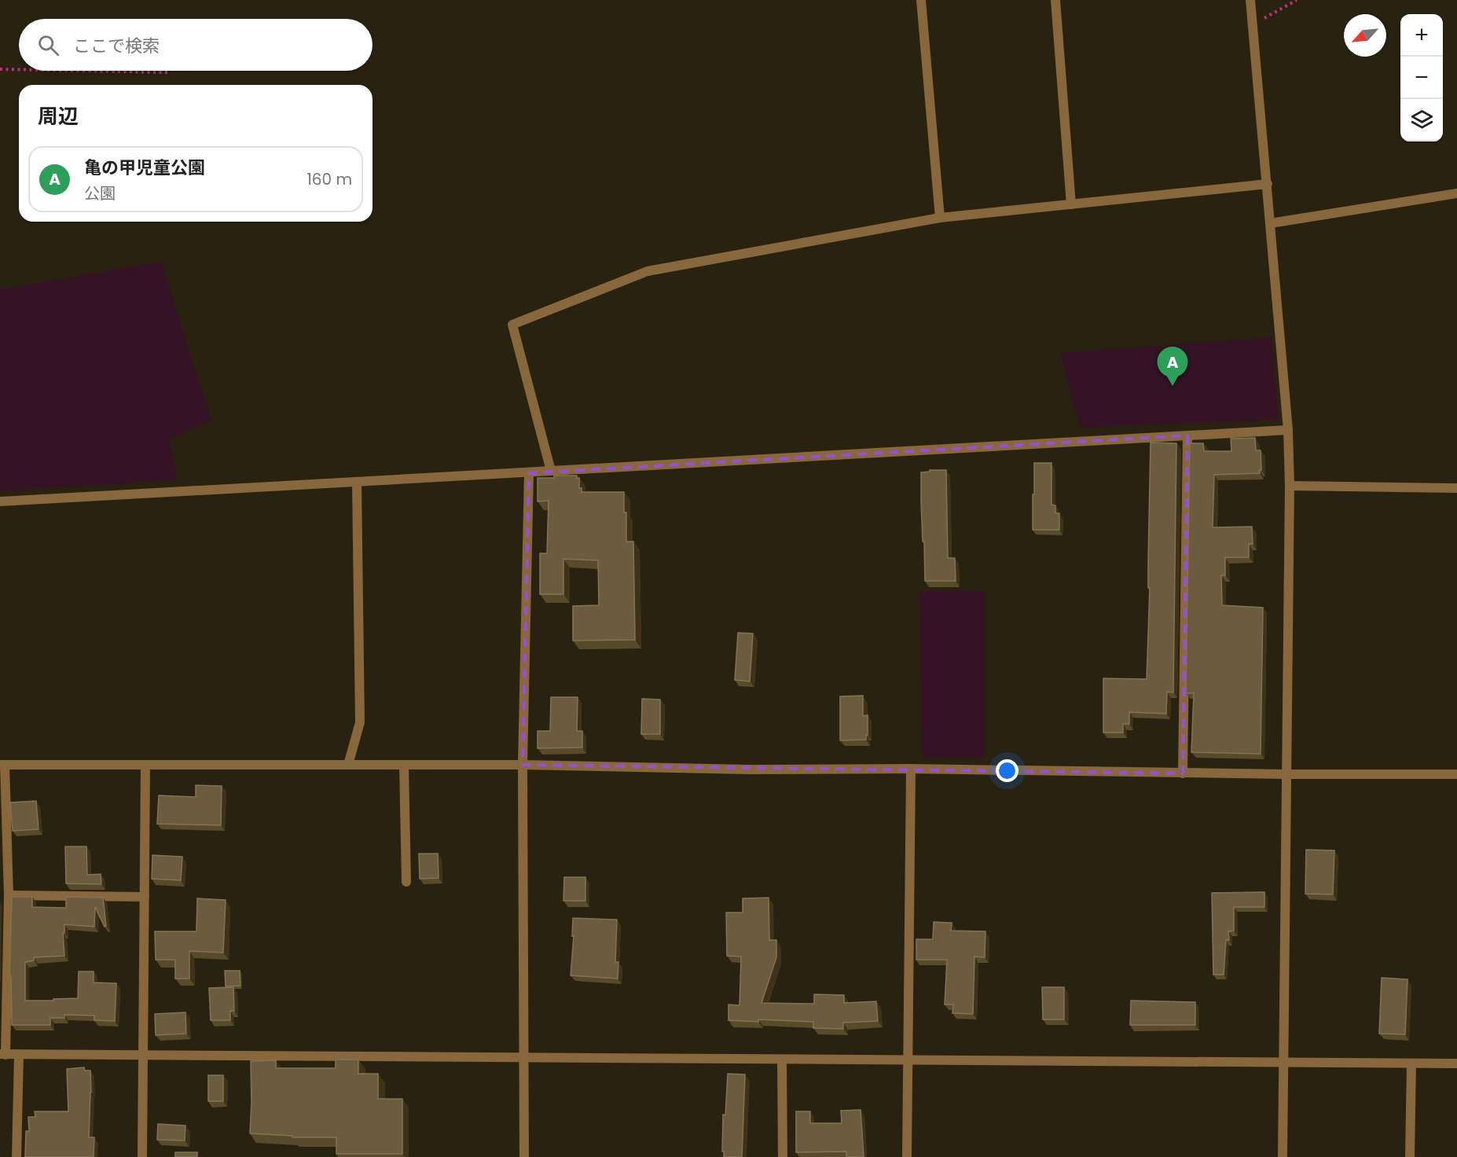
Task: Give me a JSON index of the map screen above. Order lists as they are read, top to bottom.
{
  "north": "bottom left",
  "page": {
    "map_buttons": ["+", "−"],
    "search": "ここで検索",
    "heading": "周辺",
    "list": [
      {
        "mark": "A",
        "name": "亀の甲児童公園",
        "note": "公園",
        "value": "160 m"
      }
    ],
    "pins": "A"
  }
}
